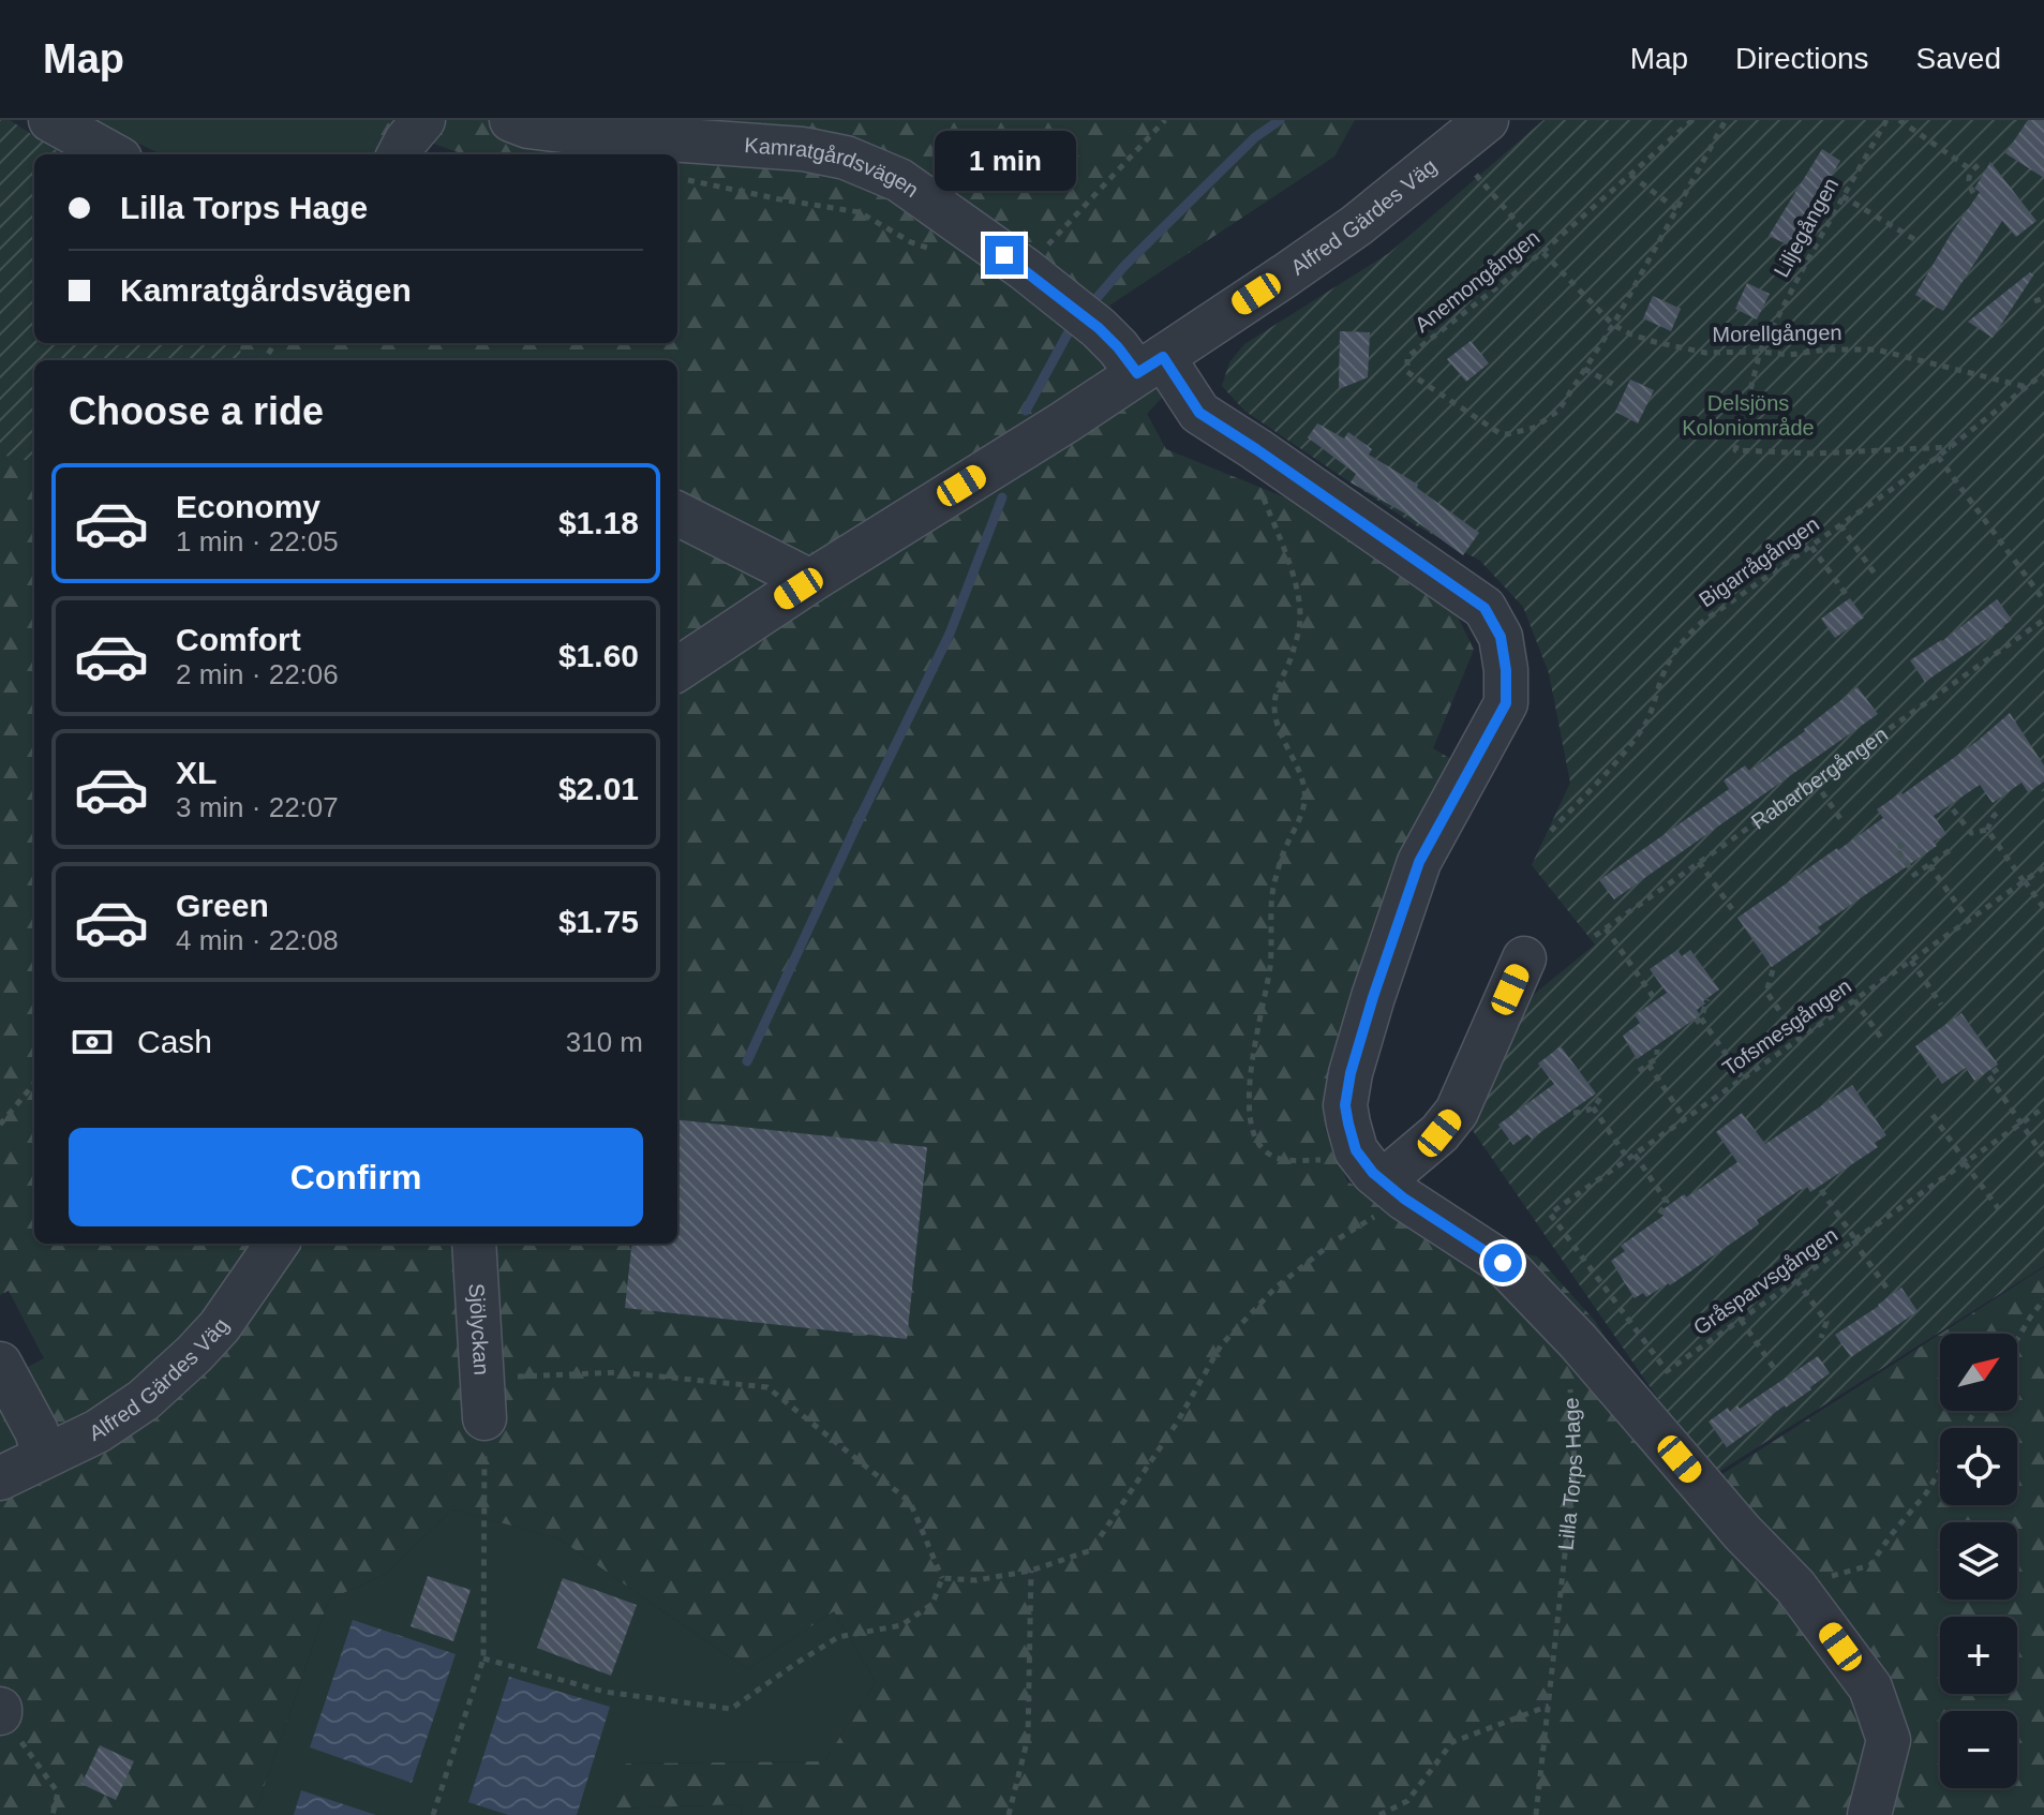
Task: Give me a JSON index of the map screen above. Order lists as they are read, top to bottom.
{
  "streets": {
    "street": ["Kamratgårdsvägen", "Alfred Gärdes Väg", "Sjölyckan"],
    "path": [
      "Liljegången",
      "Anemongången",
      "Morellgången",
      "Bigarrågången",
      "Rabarbergången",
      "Tofsmesgången",
      "Gråsparvsgången",
      "Lilla Torps Hage"
    ]
  },
  "crossings": [
    ["Kamratgårdsvägen", "Alfred Gärdes Väg"],
    ["Alfred Gärdes Väg", "Morellgången"],
    ["Liljegången", "Morellgången"],
    ["Liljegången", "Bigarrågången"],
    ["Anemongången", "Morellgången"],
    ["Morellgången", "Bigarrågången"],
    ["Tofsmesgången", "Gråsparvsgången"]
  ],
  "parks": ["Delsjöns Koloniområde"],
  "north": "top right",
  "page": {
    "header": "Map",
    "nav": ["Map", "Directions", "Saved"],
    "bubble": "1 min",
    "banner": ["Lilla Torps Hage", "Kamratgårdsvägen"],
    "heading": "Choose a ride",
    "list": [
      {
        "name": "Economy",
        "note": "1 min · 22:05",
        "value": "$1.18"
      },
      {
        "name": "Comfort",
        "note": "2 min · 22:06",
        "value": "$1.60"
      },
      {
        "name": "XL",
        "note": "3 min · 22:07",
        "value": "$2.01"
      },
      {
        "name": "Green",
        "note": "4 min · 22:08",
        "value": "$1.75"
      }
    ],
    "pay": ["Cash", "310 m"],
    "buttons": "Confirm",
    "map_buttons": ["+", "−"]
  }
}
